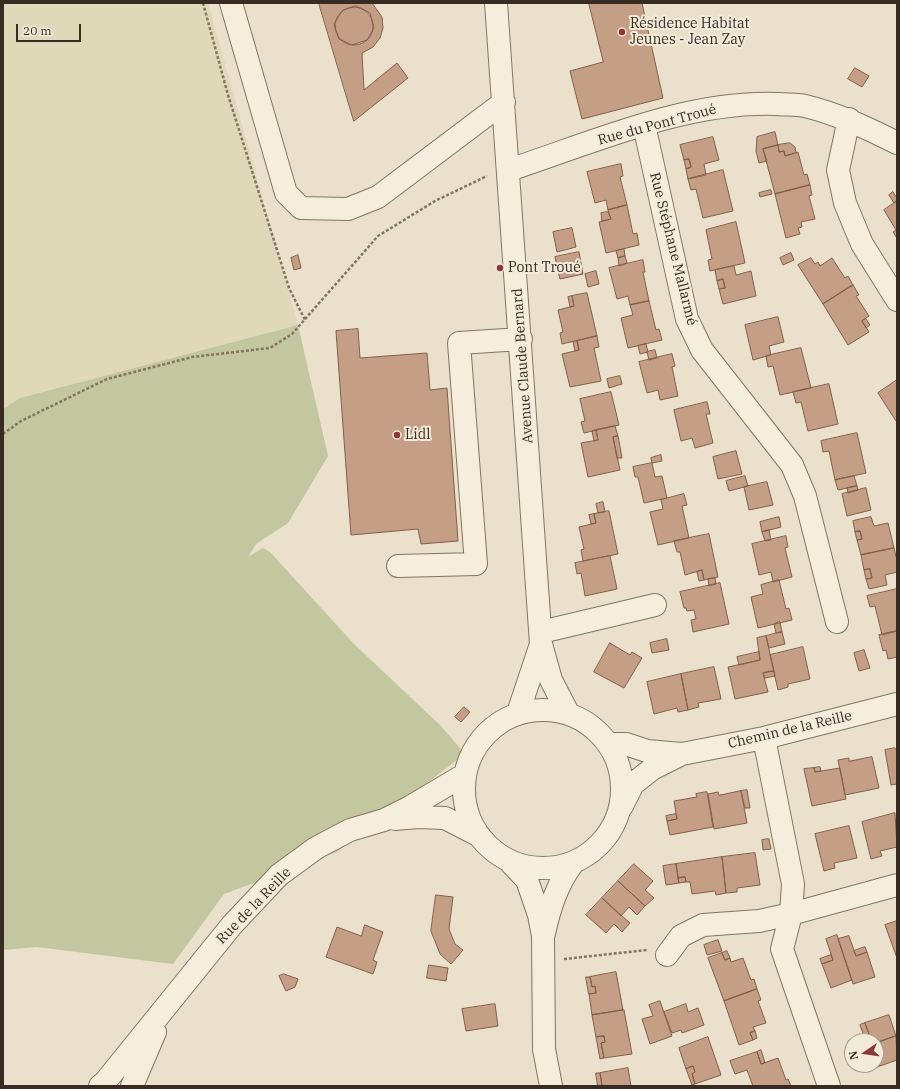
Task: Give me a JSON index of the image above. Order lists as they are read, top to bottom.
{
  "streets": {
    "street": [
      "Rue du Pont Troué",
      "Rue Stéphane Mallarmé",
      "Avenue Claude Bernard",
      "Chemin de la Reille",
      "Rue de la Reille"
    ]
  },
  "crossings": [
    ["Rue du Pont Troué", "Rue Stéphane Mallarmé"],
    ["Rue du Pont Troué", "Avenue Claude Bernard"]
  ],
  "places": ["Résidence Habitat Jeunes - Jean Zay", "Pont Troué", "Lidl"],
  "scale_bar": "20 m",
  "north": "left"
}
